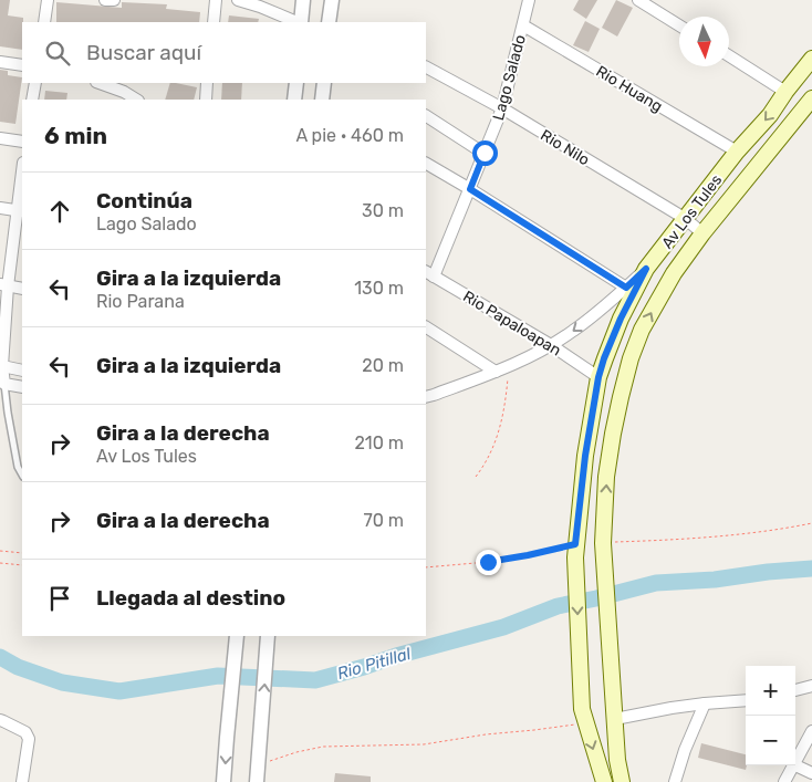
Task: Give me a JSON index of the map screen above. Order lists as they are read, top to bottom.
{
  "streets": {
    "main road": ["Av Los Tules"],
    "street": [
      "Lago Salado",
      "Rio Huang",
      "Rio Nilo",
      "Rio Papaloapan"
    ]
  },
  "crossings": [
    ["Lago Salado", "Rio Huang"],
    ["Lago Salado", "Rio Nilo"],
    ["Lago Salado", "Rio Papaloapan"],
    ["Rio Huang", "Av Los Tules"],
    ["Rio Nilo", "Av Los Tules"],
    ["Av Los Tules", "Rio Papaloapan"]
  ],
  "water": ["Rio Pitillal"],
  "north": "bottom",
  "page": {
    "search": "Buscar aquí",
    "heading": ["6 min", "A pie · 460 m"],
    "list": [
      ["Continúa", "Lago Salado", "30 m"],
      ["Gira a la izquierda", "Rio Parana", "130 m"],
      ["Gira a la izquierda", "20 m"],
      ["Gira a la derecha", "Av Los Tules", "210 m"],
      ["Gira a la derecha", "70 m"],
      "Llegada al destino"
    ],
    "map_buttons": ["+", "−"]
  }
}
